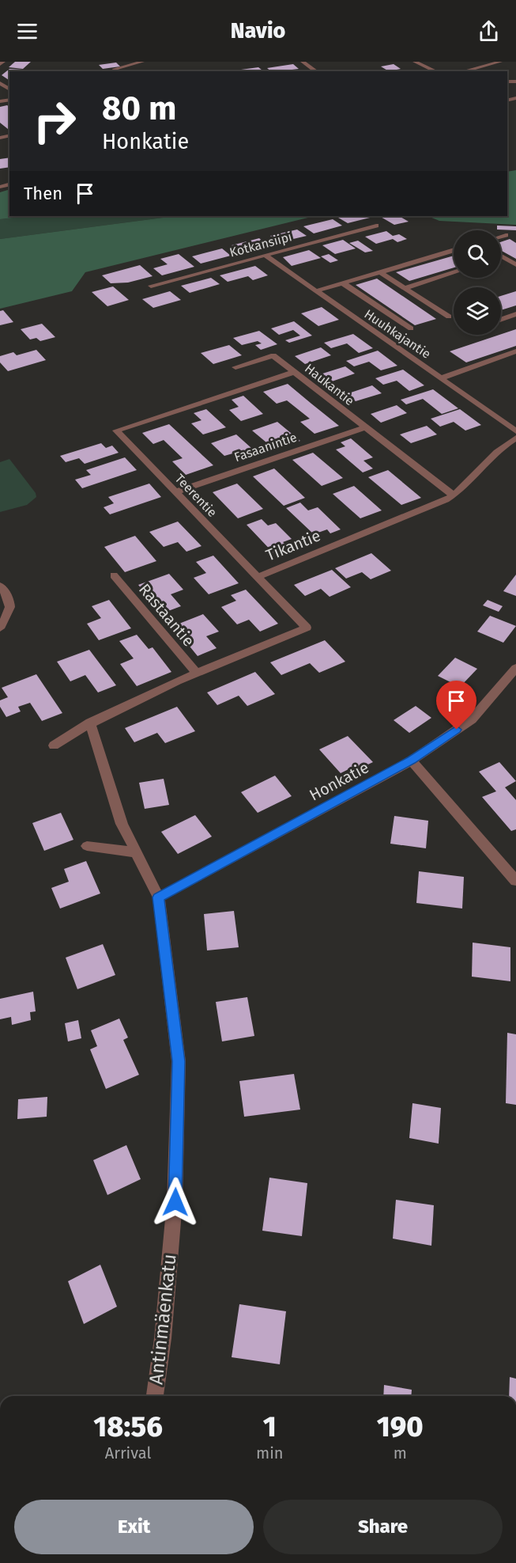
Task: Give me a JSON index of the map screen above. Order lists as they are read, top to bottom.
{
  "streets": {
    "street": [
      "Kotkansiipi",
      "Huuhkajantie",
      "Haukantie",
      "Fasaanintie",
      "Teerentie",
      "Tikantie",
      "Rastaantie",
      "Honkatie",
      "Antinmäenkatu"
    ]
  },
  "crossings": [
    ["Kotkansiipi", "Huuhkajantie"],
    ["Haukantie", "Fasaanintie"],
    ["Haukantie", "Teerentie"],
    ["Haukantie", "Tikantie"],
    ["Fasaanintie", "Teerentie"],
    ["Teerentie", "Tikantie"],
    ["Tikantie", "Rastaantie"],
    ["Honkatie", "Antinmäenkatu"]
  ],
  "page": {
    "header": "Navio",
    "turn": ["80 m", "Honkatie"],
    "then": "Then",
    "eta": [
      "18:56",
      "Arrival",
      "1",
      "min",
      "190",
      "m"
    ],
    "buttons": ["Exit", "Share"]
  }
}
